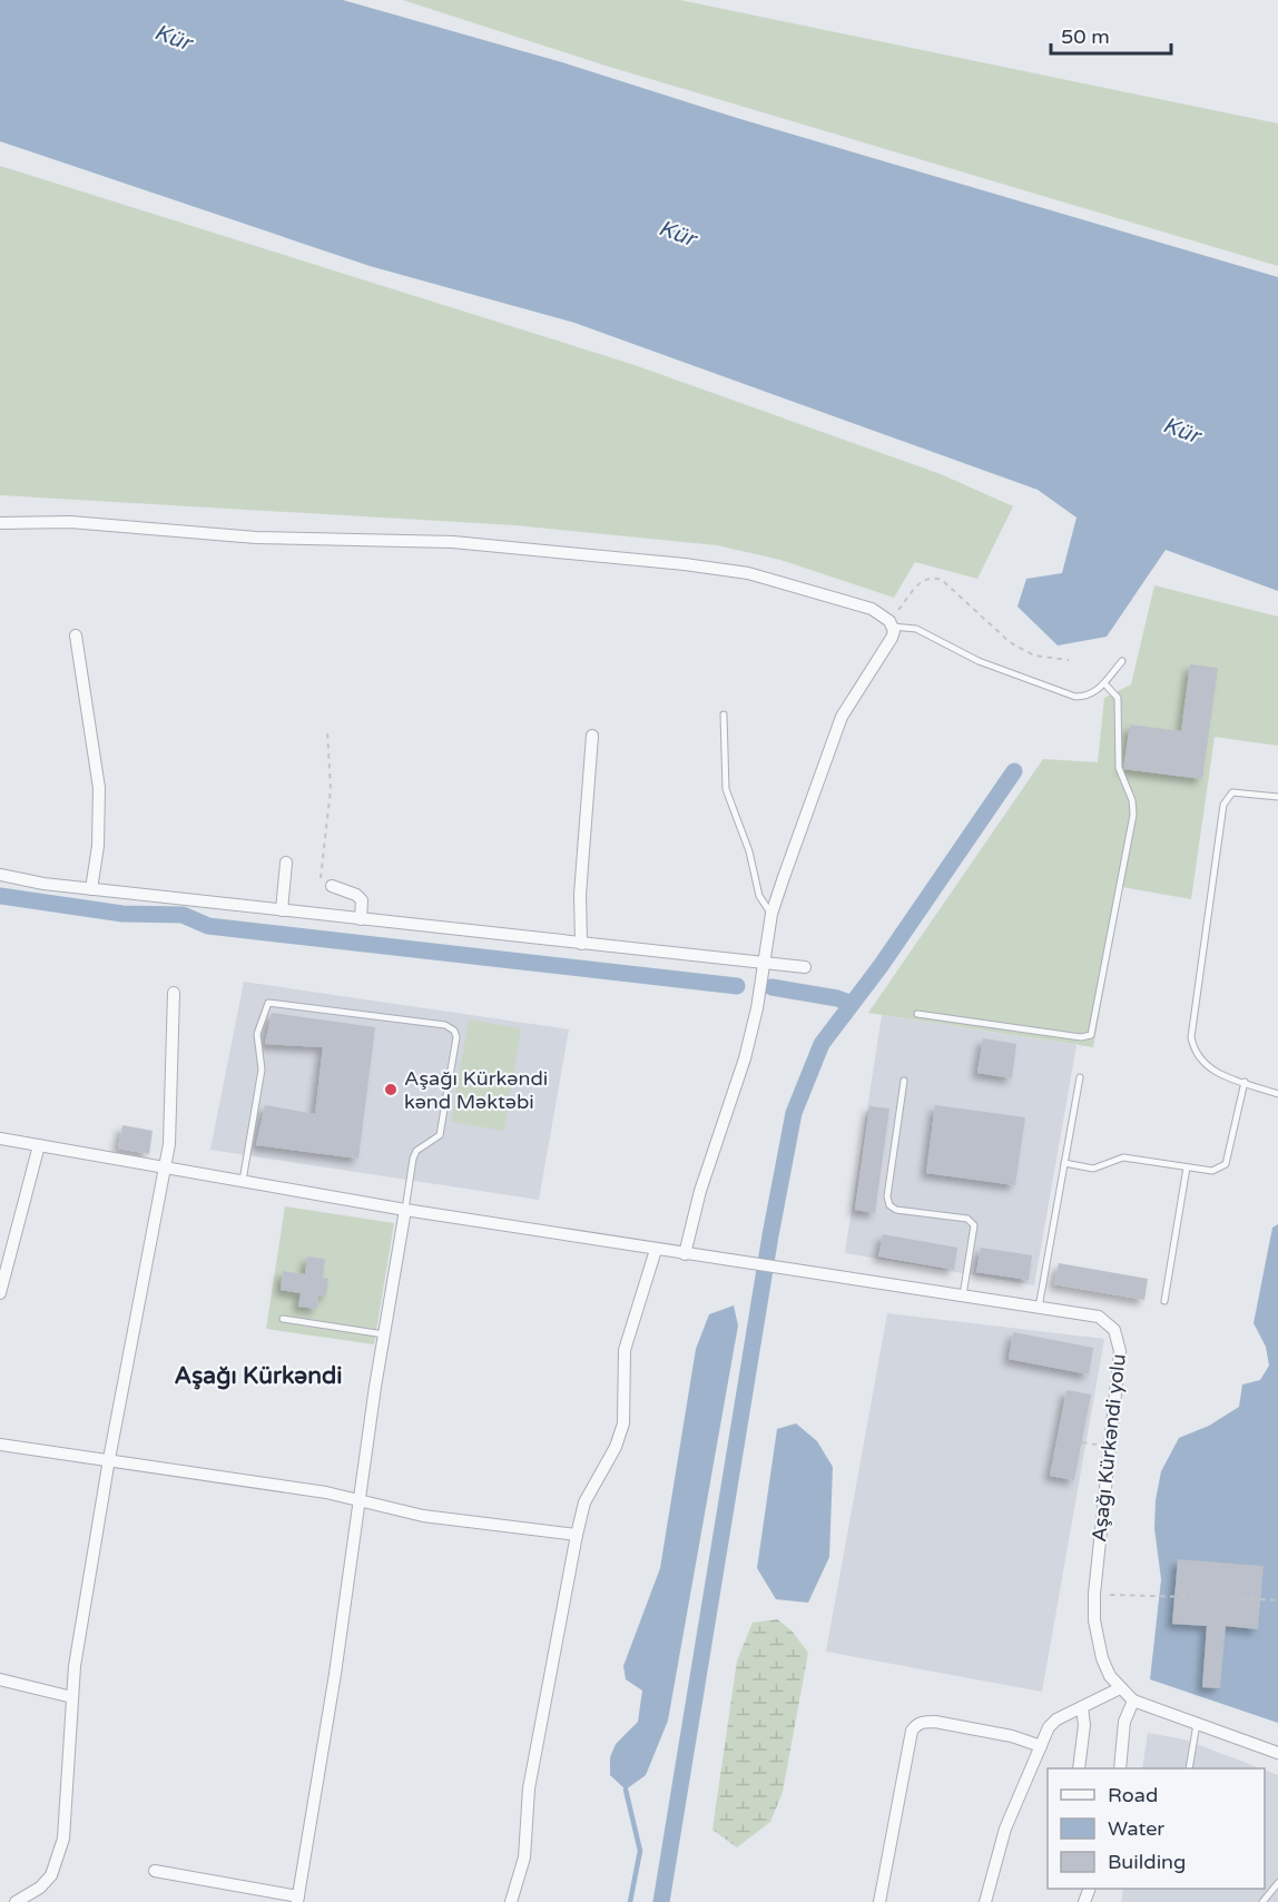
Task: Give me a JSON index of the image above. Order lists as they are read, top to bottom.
{
  "streets": {
    "street": ["Aşağı Kürkəndi yolu"]
  },
  "districts": ["Aşağı Kürkəndi"],
  "water": ["Kür"],
  "places": ["Aşağı Kürkəndi kənd Məktəbi"],
  "legend": ["Road", "Water", "Building"],
  "scale_bar": "50 m"
}
